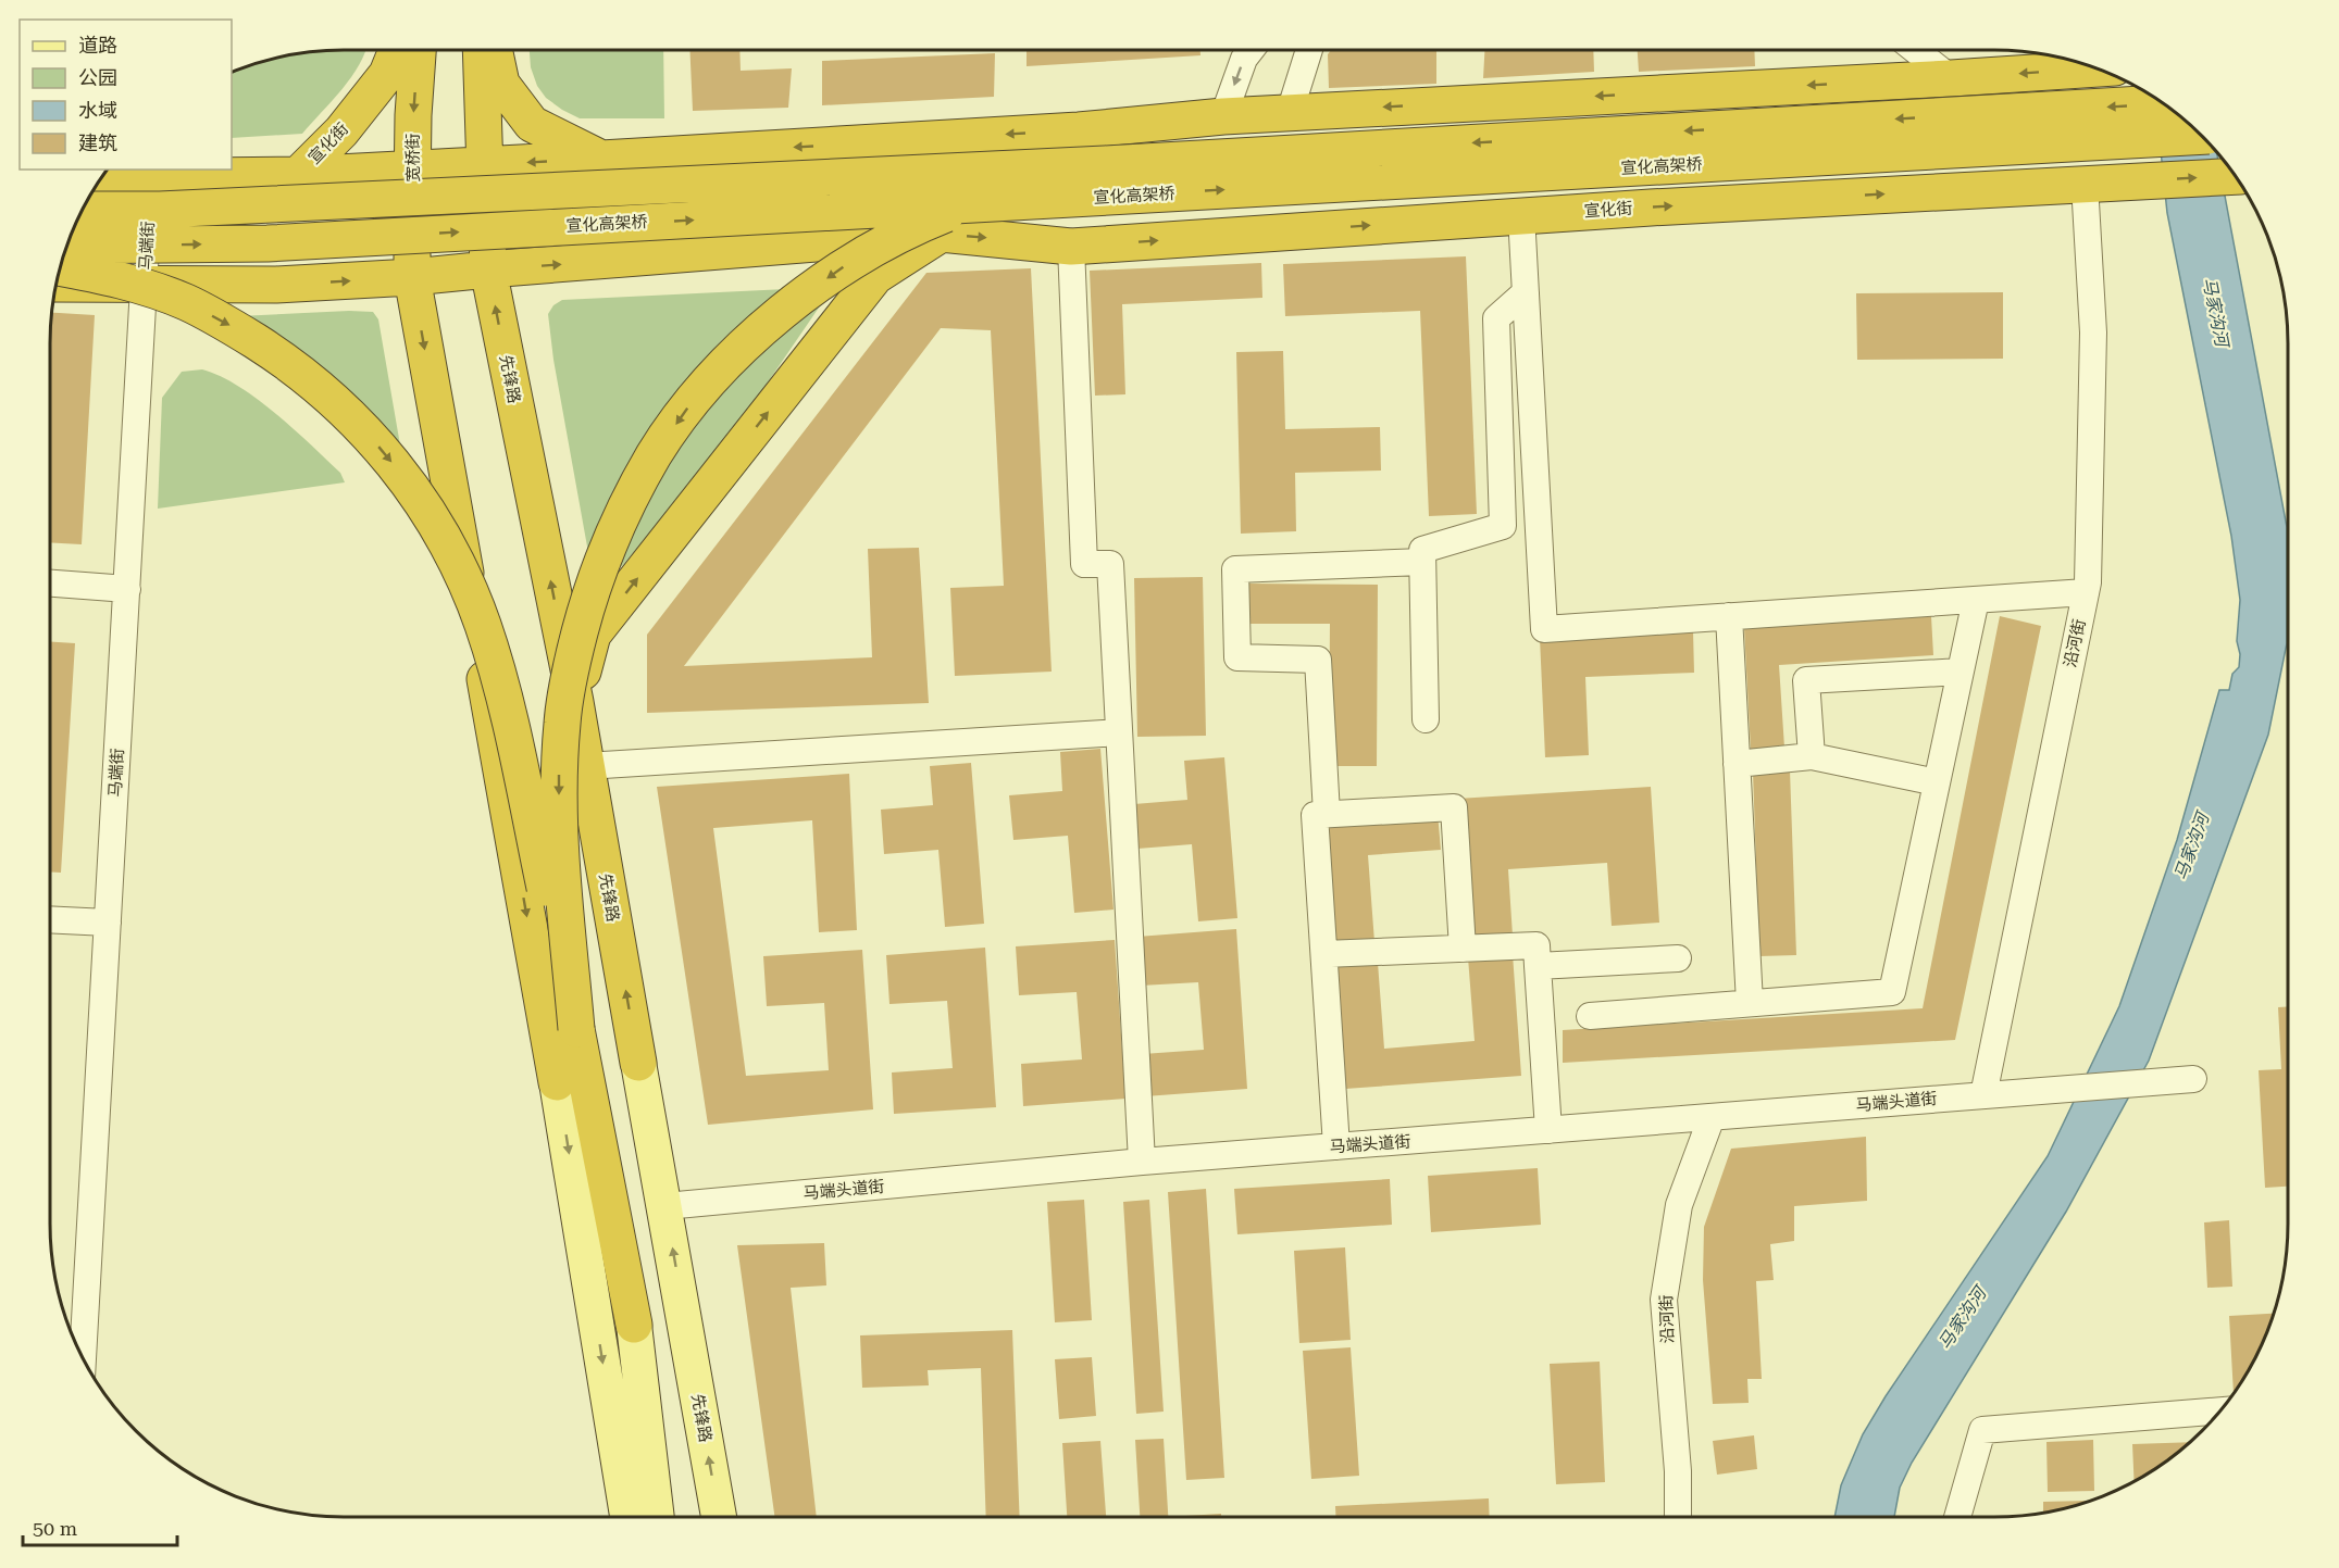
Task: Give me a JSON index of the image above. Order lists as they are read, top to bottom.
{
  "streets": {
    "highway": [
      "宣化街",
      "宽桥街",
      "宣化高架桥",
      "先锋路"
    ],
    "street": ["马端街", "沿河街", "马端头道街"]
  },
  "crossings": [
    ["宣化街", "宽桥街"],
    ["宣化街", "马端街"],
    ["宣化街", "先锋路"],
    ["宣化街", "沿河街"],
    ["先锋路", "马端头道街"],
    ["沿河街", "马端头道街"]
  ],
  "water": ["马家沟河"],
  "legend": [
    "道路",
    "公园",
    "水域",
    "建筑"
  ],
  "scale_bar": "50 m"
}
